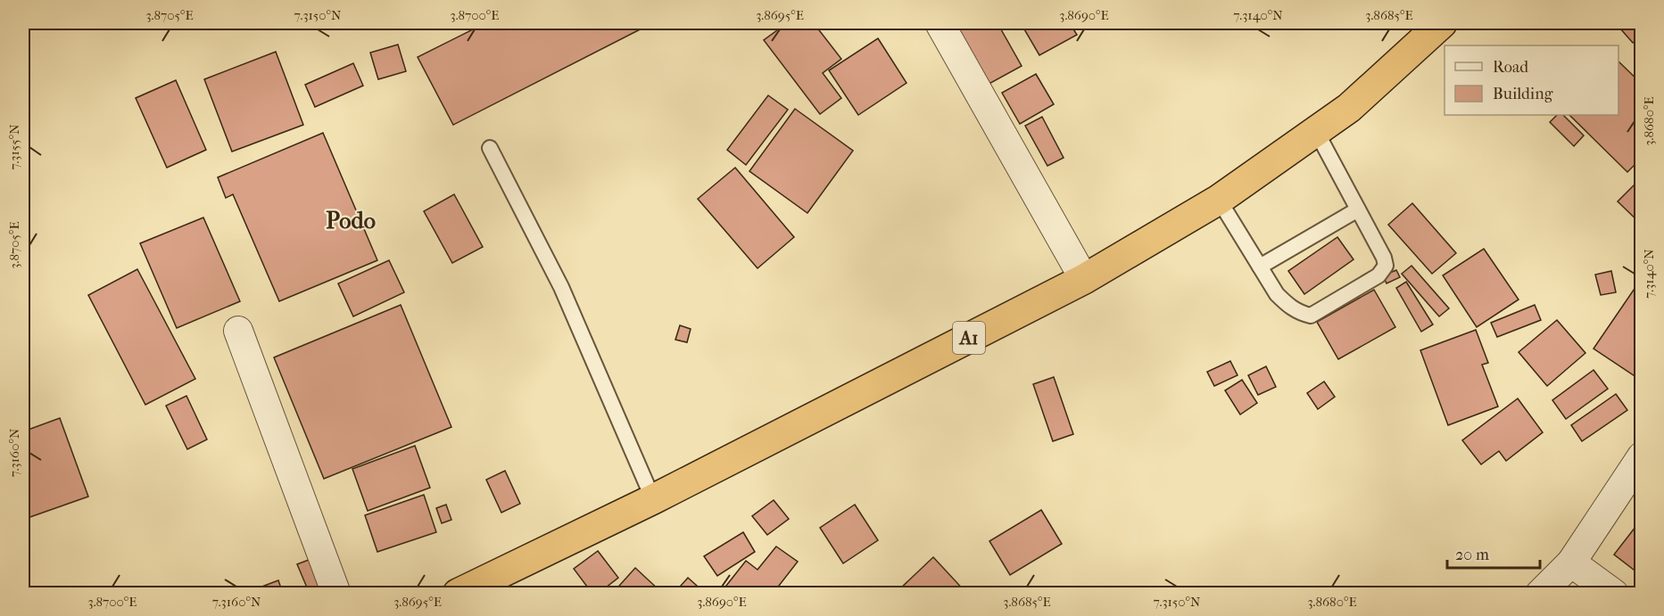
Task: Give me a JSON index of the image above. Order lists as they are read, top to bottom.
{
  "streets": {
    "highway": ["A1"]
  },
  "districts": ["Podo"],
  "legend": ["Road", "Building"],
  "scale_bar": "20 m",
  "coordinates": [
    "3.8705°E",
    "7.3150°N",
    "3.8700°E",
    "3.8695°E",
    "3.8690°E",
    "7.3140°N",
    "3.8685°E",
    "3.8680°E",
    "7.3155°N",
    "7.3160°N"
  ]
}
